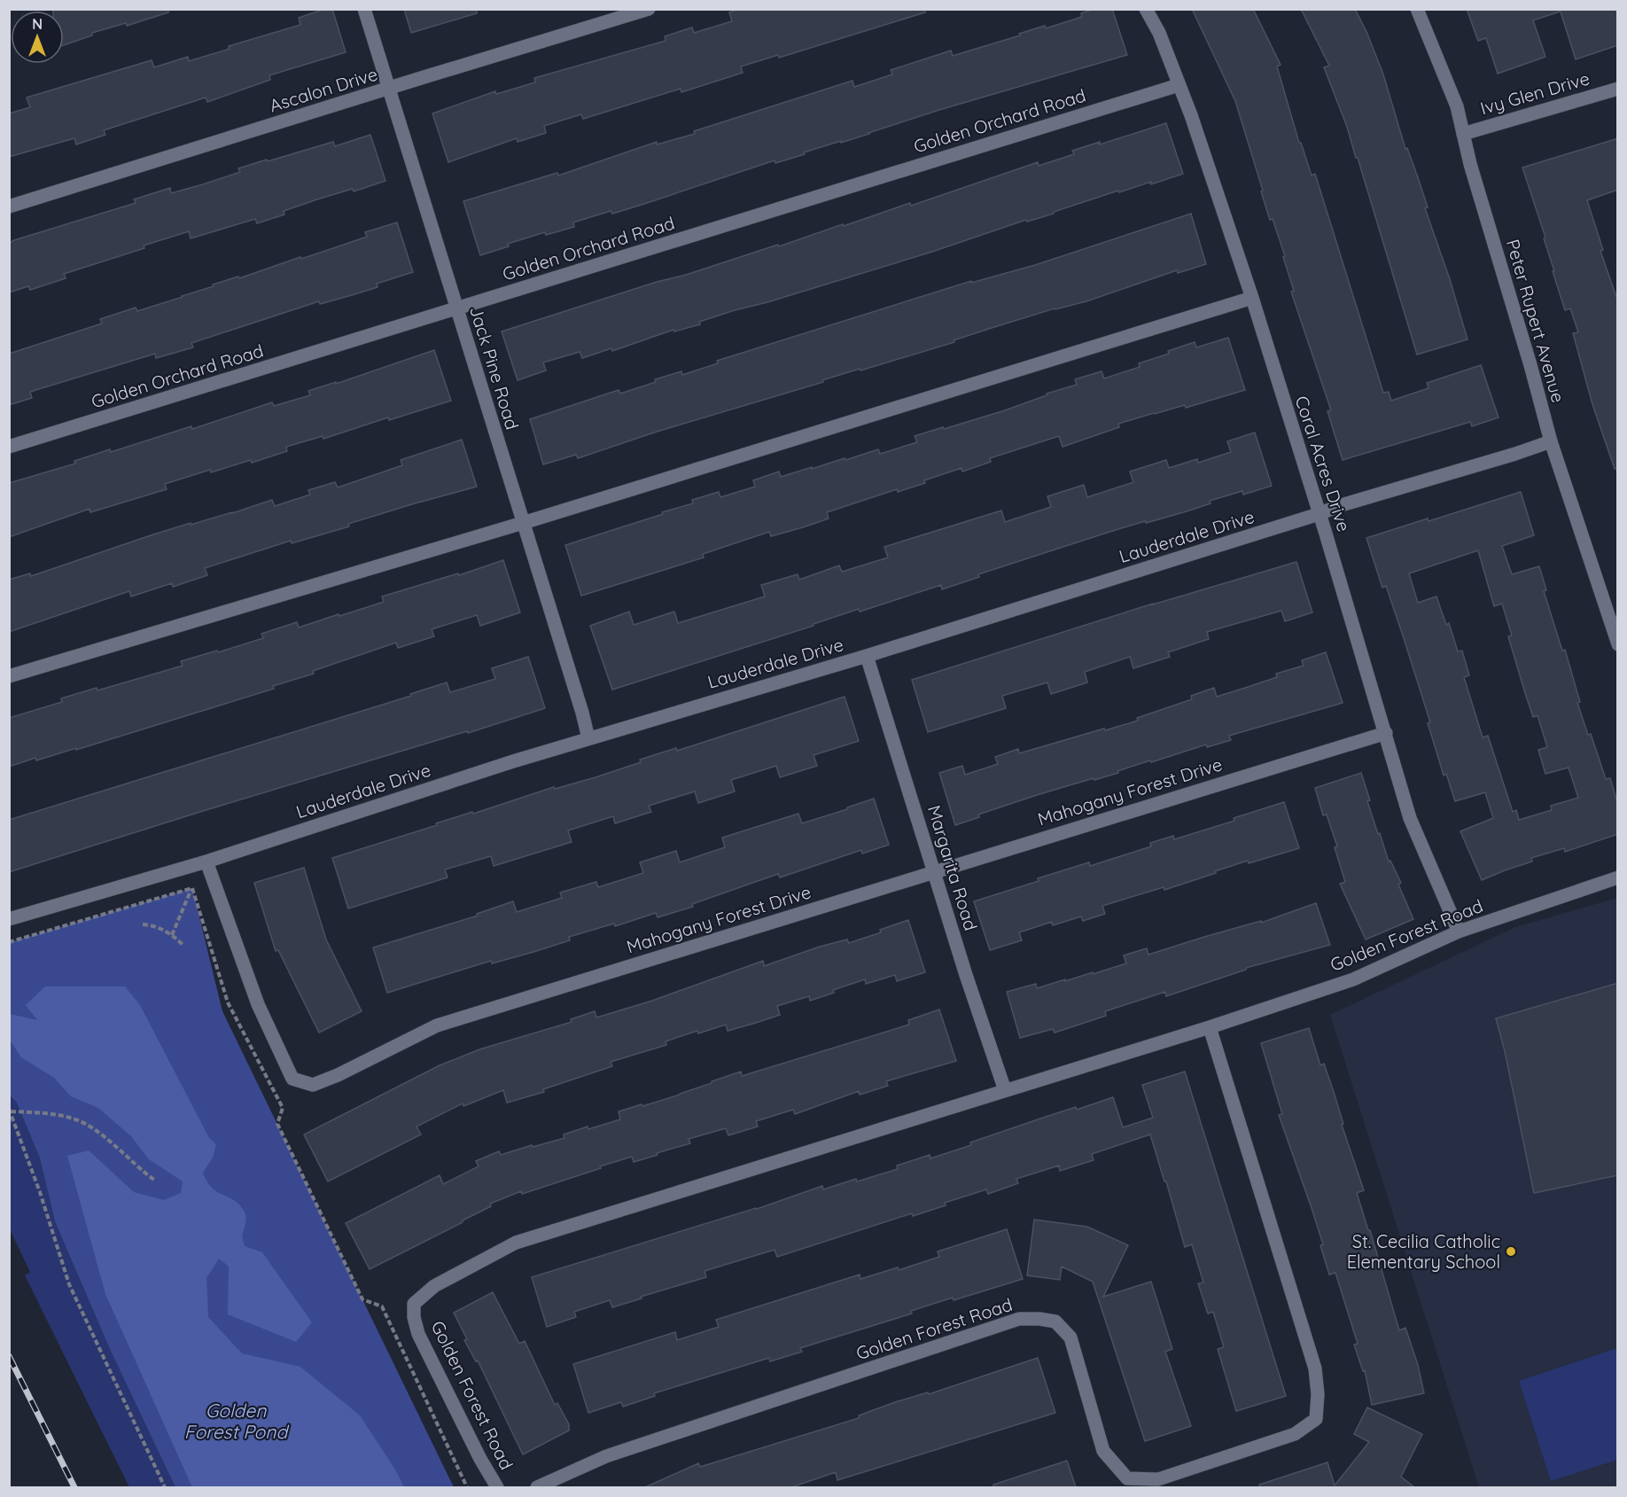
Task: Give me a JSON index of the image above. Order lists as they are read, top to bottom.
{
  "streets": {
    "street": [
      "Ascalon Drive",
      "Ivy Glen Drive",
      "Golden Orchard Road",
      "Peter Rupert Avenue",
      "Jack Pine Road",
      "Coral Acres Drive",
      "Lauderdale Drive",
      "Mahogany Forest Drive",
      "Margarita Road",
      "Golden Forest Road"
    ]
  },
  "crossings": [
    ["Ascalon Drive", "Jack Pine Road"],
    ["Ivy Glen Drive", "Peter Rupert Avenue"],
    ["Golden Orchard Road", "Jack Pine Road"],
    ["Golden Orchard Road", "Coral Acres Drive"],
    ["Peter Rupert Avenue", "Lauderdale Drive"],
    ["Jack Pine Road", "Lauderdale Drive"],
    ["Coral Acres Drive", "Lauderdale Drive"],
    ["Coral Acres Drive", "Mahogany Forest Drive"],
    ["Coral Acres Drive", "Golden Forest Road"],
    ["Lauderdale Drive", "Mahogany Forest Drive"],
    ["Lauderdale Drive", "Margarita Road"],
    ["Mahogany Forest Drive", "Margarita Road"],
    ["Margarita Road", "Golden Forest Road"]
  ],
  "water": ["Golden Forest Pond"],
  "places": ["St. Cecilia Catholic Elementary School"],
  "north": "top"
}
